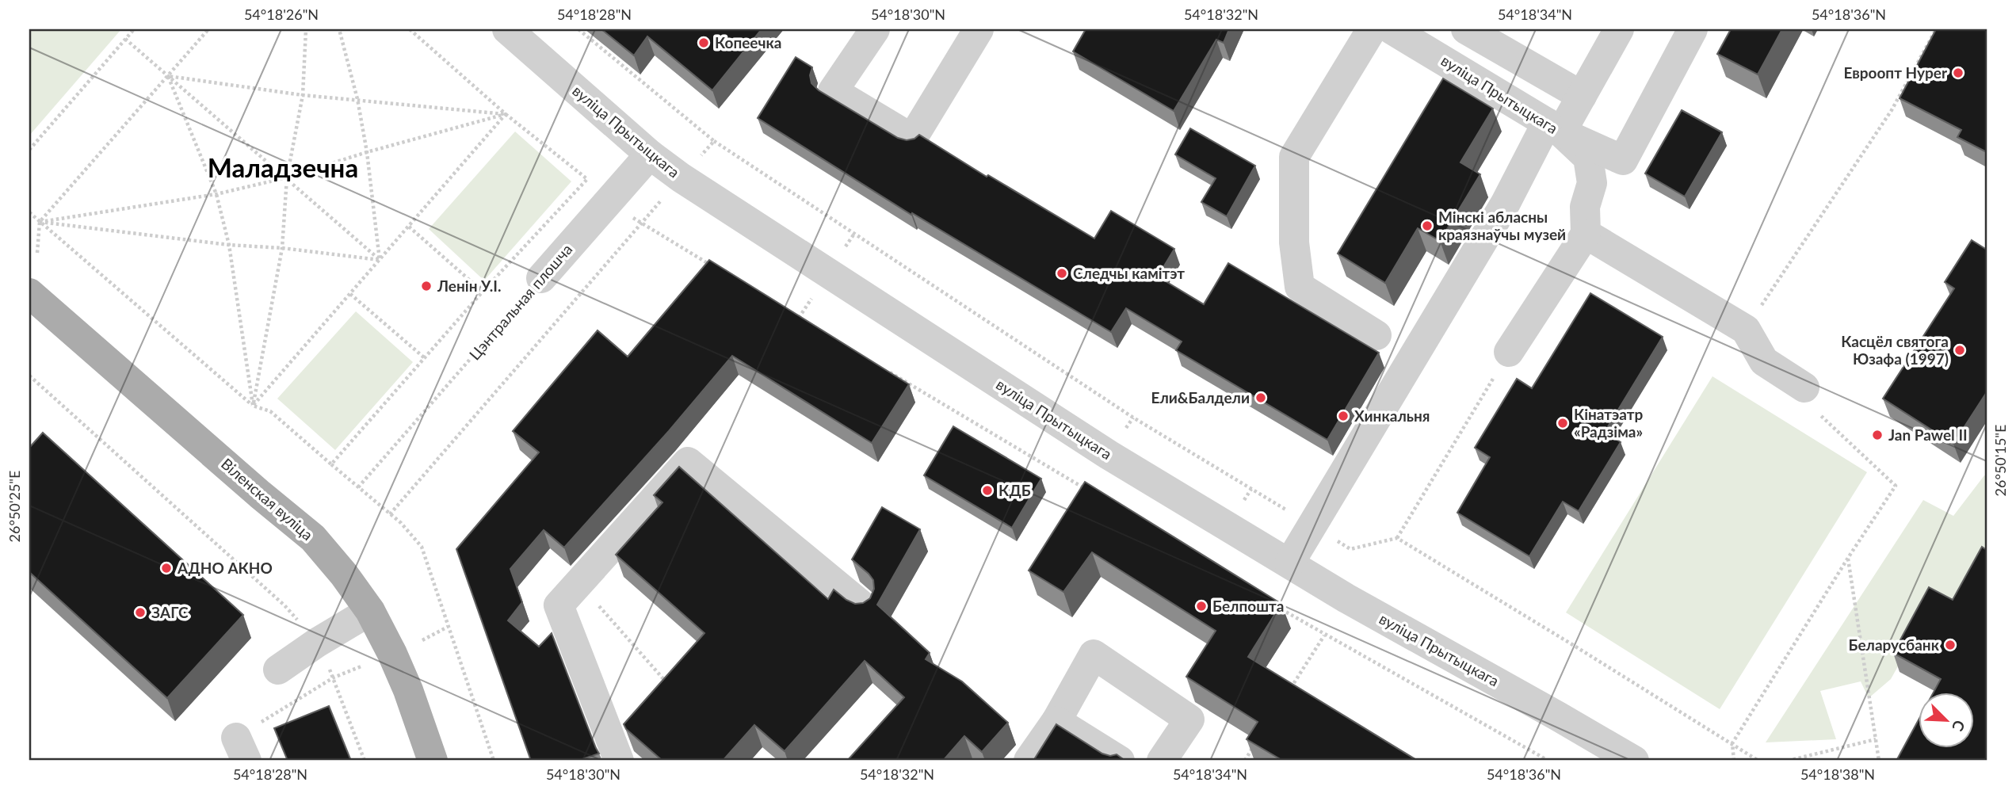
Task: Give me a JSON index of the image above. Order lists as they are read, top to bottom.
{
  "streets": {
    "main road": ["Віленская вуліца"],
    "street": ["вуліца Прытыцкага", "Цэнтральная плошча"]
  },
  "crossings": [
    ["вуліца Прытыцкага", "Цэнтральная плошча"]
  ],
  "districts": ["Маладзечна"],
  "places": [
    "Копеечка",
    "Евроопт Hyper",
    "Мінскі абласны краязнаўчы музей",
    "Следчы камітэт",
    "Ленін У.І.",
    "Касцёл святога Юзафа (1997)",
    "Ели&Балдели",
    "Хинкальня",
    "Кінатэатр «Радзіма»",
    "Jan Pawel II",
    "КДБ",
    "АДНО АКНО",
    "Белпошта",
    "ЗАГС",
    "Беларусбанк"
  ],
  "north": "bottom right",
  "coordinates": [
    "54°18'26\"N",
    "54°18'28\"N",
    "54°18'30\"N",
    "54°18'32\"N",
    "54°18'34\"N",
    "54°18'36\"N",
    "26°50'15\"E",
    "26°50'25\"E",
    "54°18'38\"N"
  ]
}
